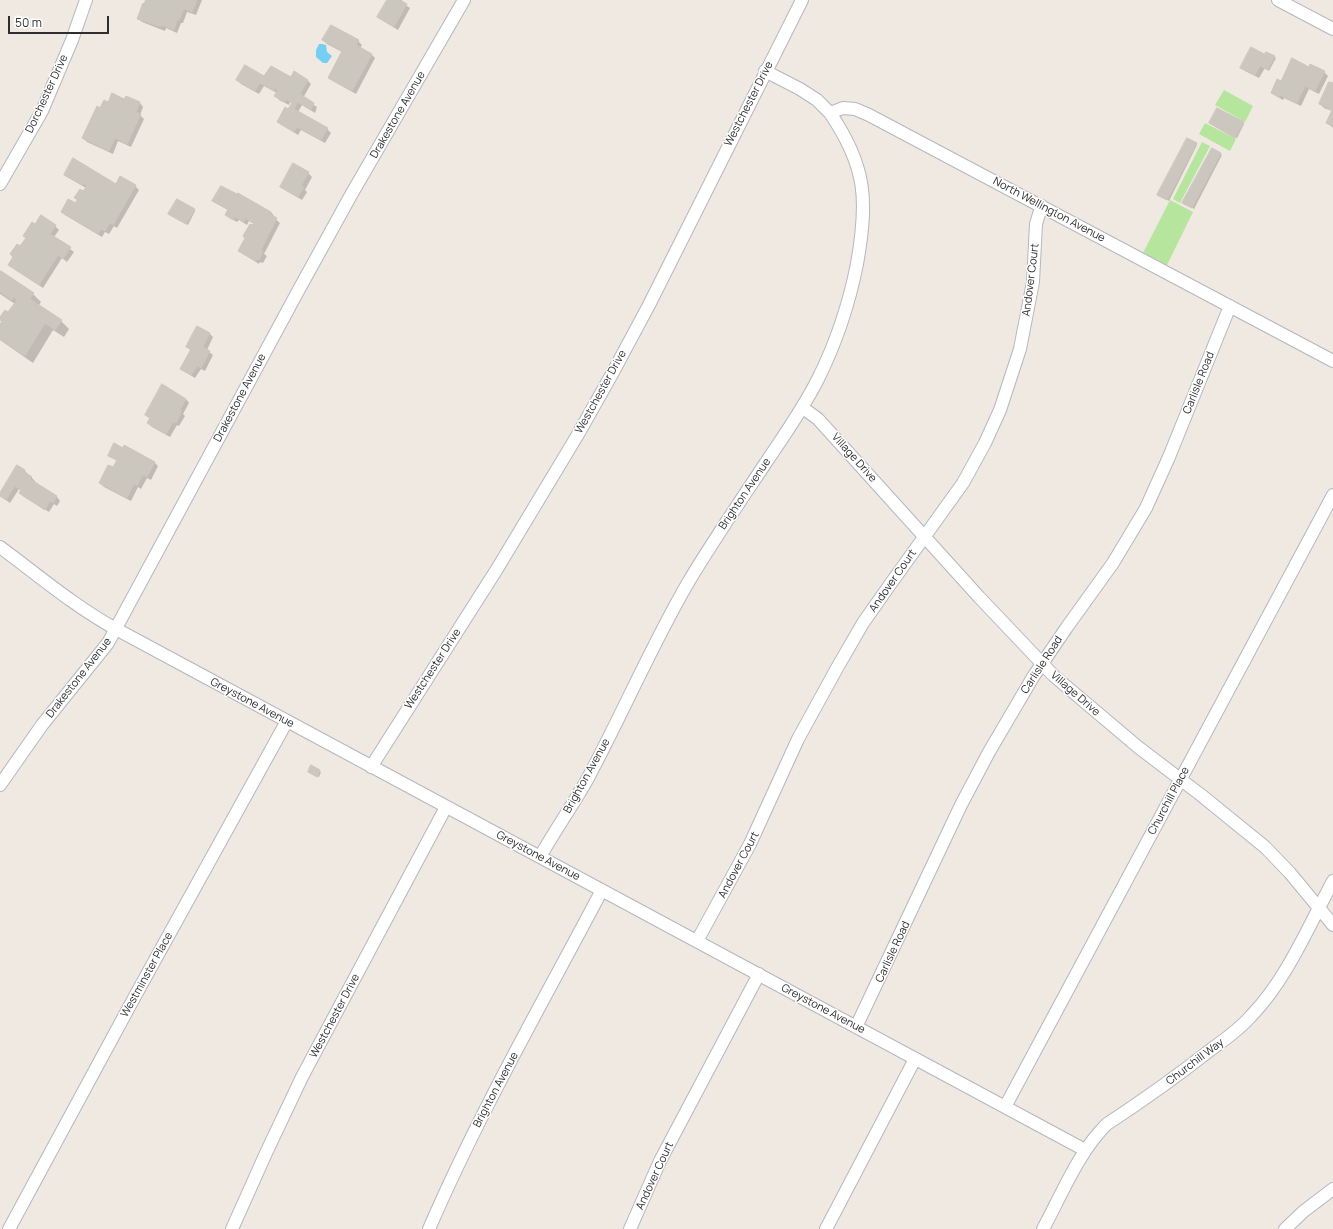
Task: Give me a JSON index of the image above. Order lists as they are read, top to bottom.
{
  "streets": {
    "street": [
      "Dorchester Drive",
      "Westchester Drive",
      "Drakestone Avenue",
      "North Wellington Avenue",
      "Andover Court",
      "Carlisle Road",
      "Village Drive",
      "Brighton Avenue",
      "Greystone Avenue",
      "Churchill Place",
      "Westminster Place",
      "Churchill Way"
    ]
  },
  "crossings": [
    ["Westchester Drive", "Greystone Avenue"],
    ["Drakestone Avenue", "Greystone Avenue"],
    ["North Wellington Avenue", "Andover Court"],
    ["North Wellington Avenue", "Carlisle Road"],
    ["North Wellington Avenue", "Brighton Avenue"],
    ["Andover Court", "Village Drive"],
    ["Andover Court", "Greystone Avenue"],
    ["Carlisle Road", "Village Drive"],
    ["Carlisle Road", "Greystone Avenue"],
    ["Village Drive", "Brighton Avenue"],
    ["Village Drive", "Churchill Place"],
    ["Village Drive", "Churchill Way"],
    ["Brighton Avenue", "Greystone Avenue"],
    ["Greystone Avenue", "Churchill Place"],
    ["Greystone Avenue", "Westminster Place"],
    ["Greystone Avenue", "Churchill Way"]
  ],
  "scale_bar": "50 m"
}
